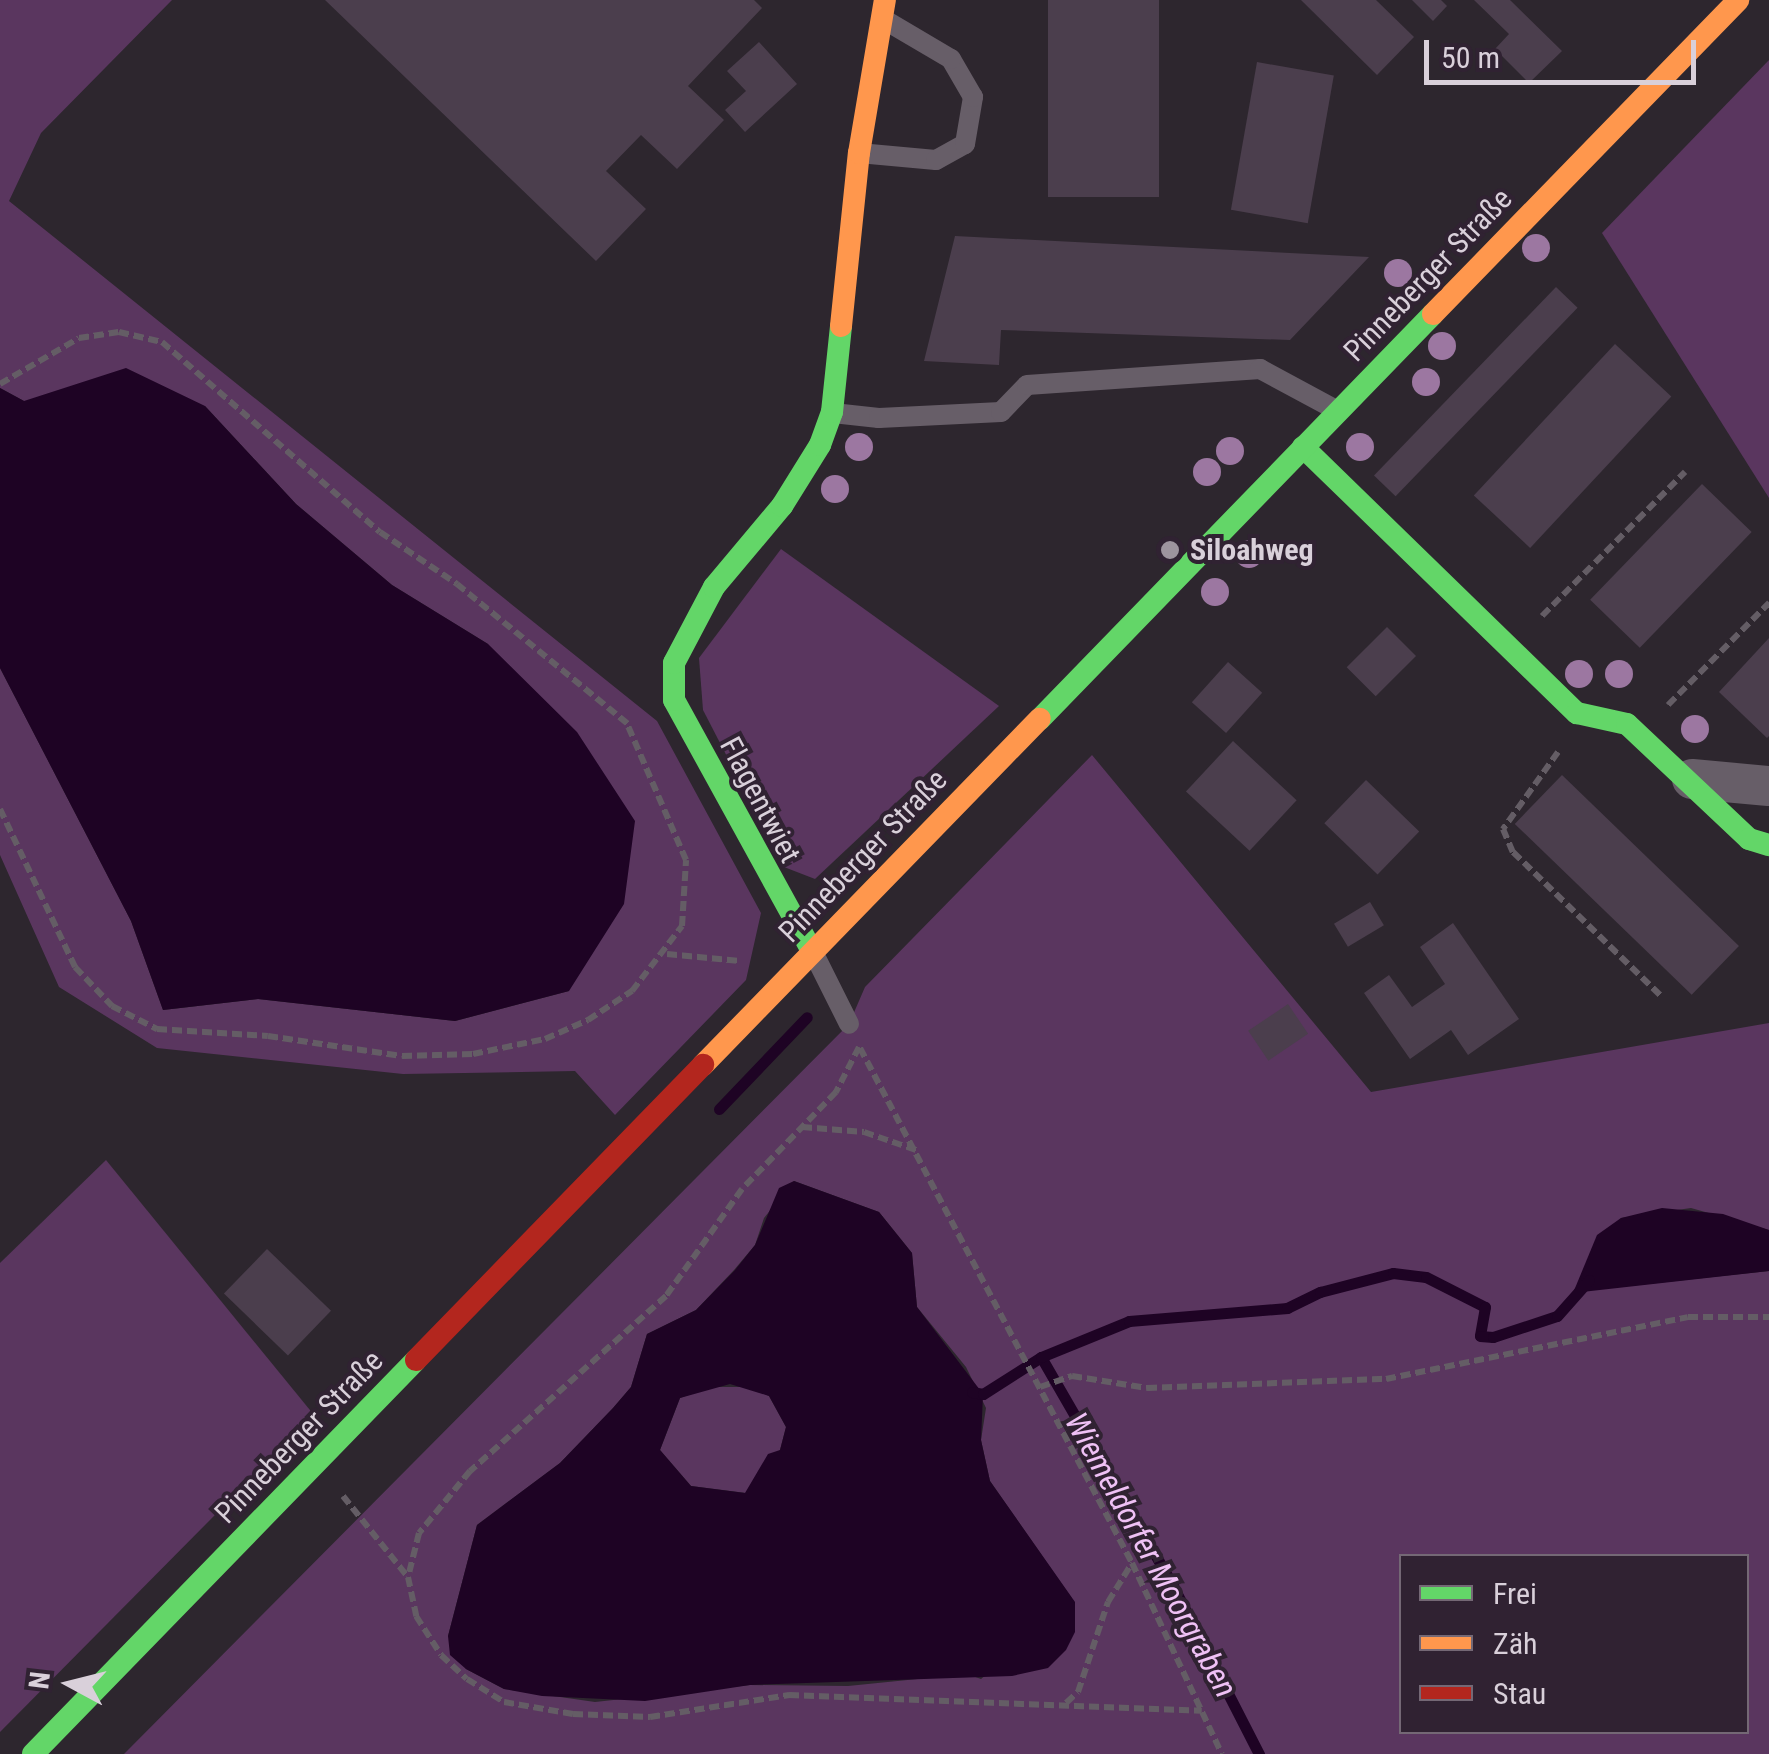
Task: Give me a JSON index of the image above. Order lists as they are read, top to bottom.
{
  "streets": {
    "main road": ["Pinneberger Straße", "Flagentwiet"]
  },
  "crossings": [
    ["Pinneberger Straße", "Flagentwiet"]
  ],
  "water": ["Wiemeldorfer Moorgraben"],
  "places": ["Siloahweg"],
  "legend": ["Frei", "Zäh", "Stau"],
  "scale_bar": "50 m",
  "north": "left"
}
